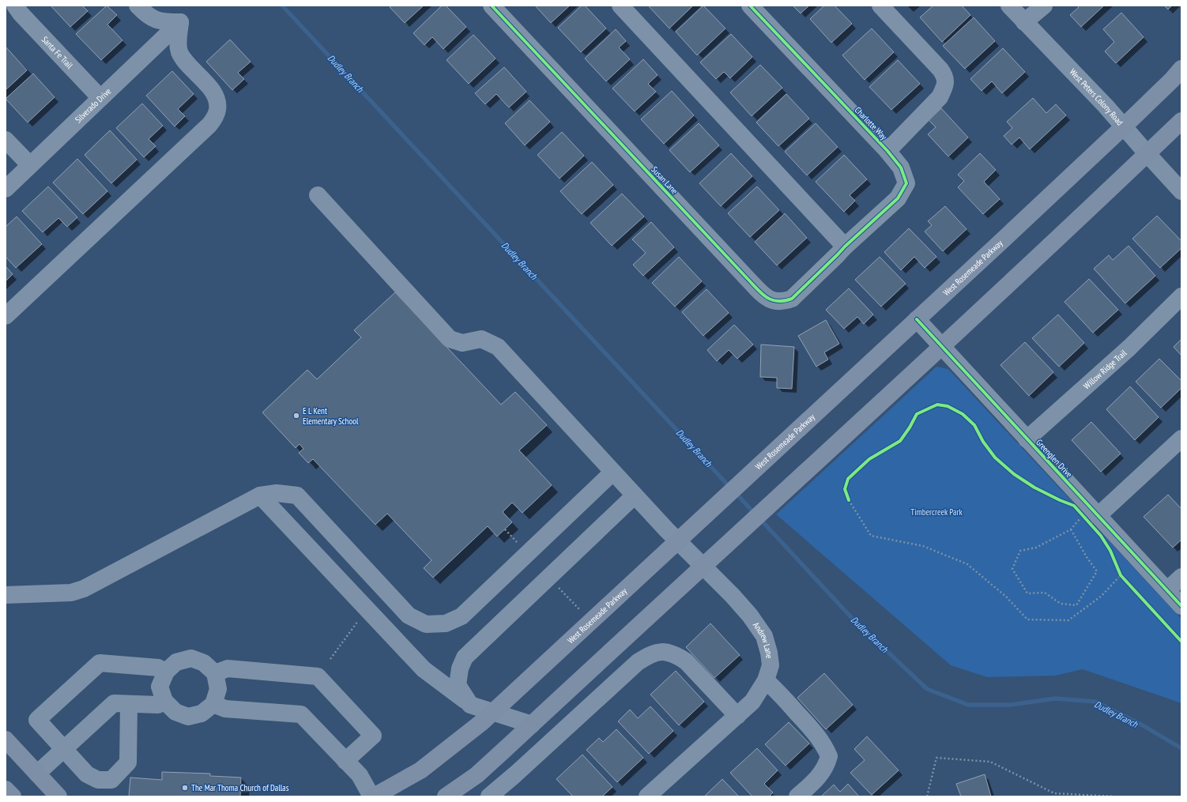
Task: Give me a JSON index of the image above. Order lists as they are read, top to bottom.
{
  "streets": {
    "main road": ["West Rosemeade Parkway"],
    "street": [
      "Santa Fe Trail",
      "West Peters Colony Road",
      "Silverado Drive",
      "Charlotte Way",
      "Susan Lane",
      "Willow Ridge Trail",
      "Greenglen Drive",
      "Andrew Lane"
    ]
  },
  "crossings": [
    ["Santa Fe Trail", "Silverado Drive"],
    ["West Peters Colony Road", "West Rosemeade Parkway"],
    ["Charlotte Way", "Susan Lane"],
    ["West Rosemeade Parkway", "Greenglen Drive"],
    ["West Rosemeade Parkway", "Andrew Lane"],
    ["Willow Ridge Trail", "Greenglen Drive"]
  ],
  "water": ["Dudley Branch"],
  "parks": ["Timbercreek Park"],
  "places": ["E L Kent Elementary School", "The Mar Thoma Church of Dallas"]
}
